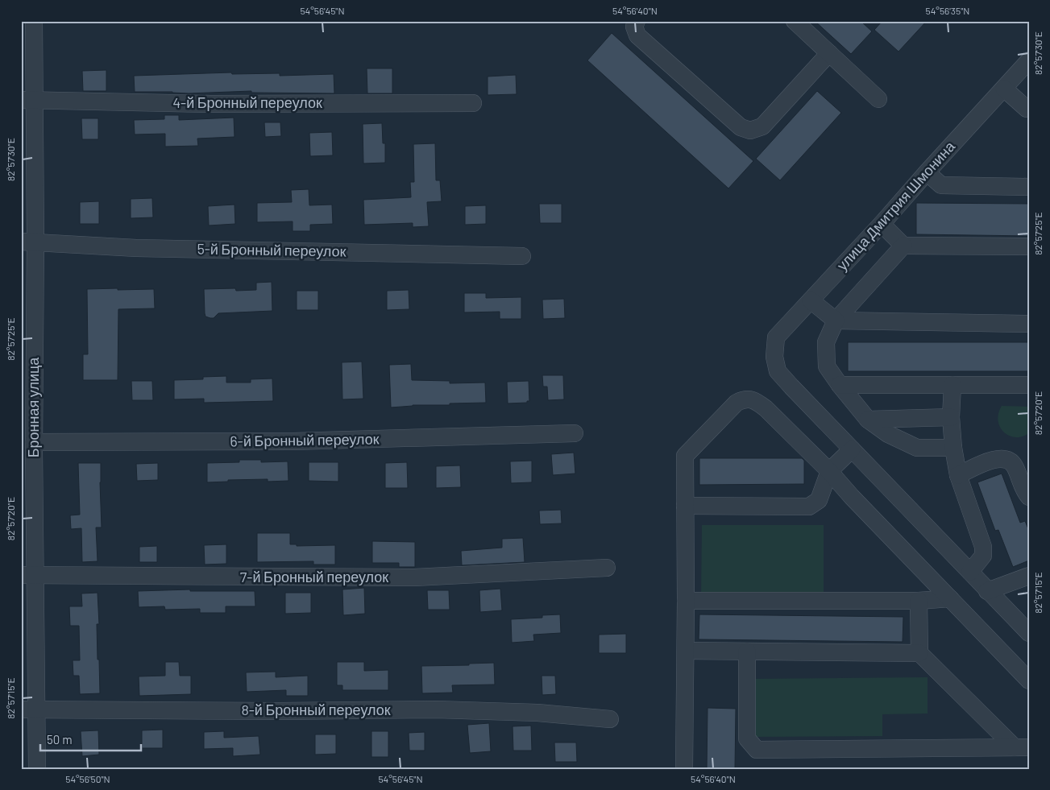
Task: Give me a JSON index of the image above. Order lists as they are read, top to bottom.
{
  "streets": {
    "street": [
      "4-й Бронный переулок",
      "улица Дмитрия Шмонина",
      "5-й Бронный переулок",
      "Бронная улица",
      "6-й Бронный переулок",
      "7-й Бронный переулок",
      "8-й Бронный переулок"
    ]
  },
  "crossings": [
    ["4-й Бронный переулок", "Бронная улица"],
    ["5-й Бронный переулок", "Бронная улица"],
    ["Бронная улица", "6-й Бронный переулок"],
    ["Бронная улица", "7-й Бронный переулок"],
    ["Бронная улица", "8-й Бронный переулок"]
  ],
  "scale_bar": "50 m",
  "coordinates": [
    "54°56'45\"N",
    "54°56'40\"N",
    "54°56'35\"N",
    "82°57'30\"E",
    "82°57'25\"E",
    "82°57'20\"E",
    "82°57'15\"E",
    "54°56'50\"N"
  ]
}
